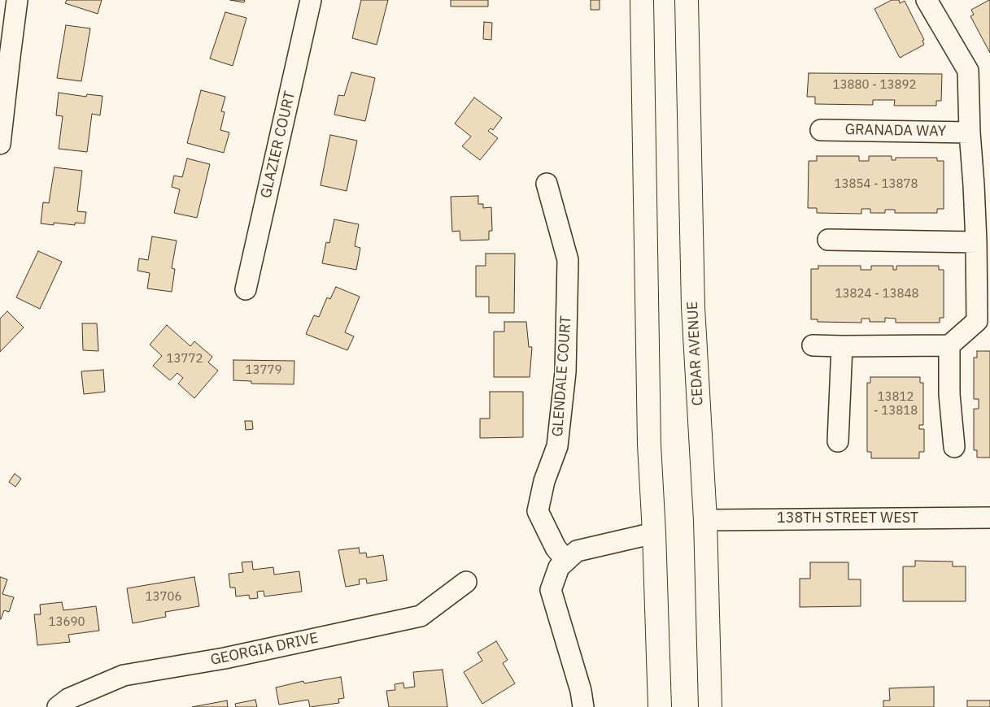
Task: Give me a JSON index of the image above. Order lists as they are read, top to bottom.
{
  "streets": {
    "highway": ["CEDAR AVENUE"],
    "street": [
      "GRANADA WAY",
      "GLAZIER COURT",
      "GLENDALE COURT",
      "138TH STREET WEST",
      "GEORGIA DRIVE"
    ]
  },
  "crossings": [
    ["CEDAR AVENUE", "138TH STREET WEST"]
  ],
  "house_numbers": [
    "13880 - 13892",
    "13854 - 13878",
    "13824 - 13848",
    "13772",
    "13779",
    "13812 - 13818",
    "13706",
    "13690"
  ]
}
